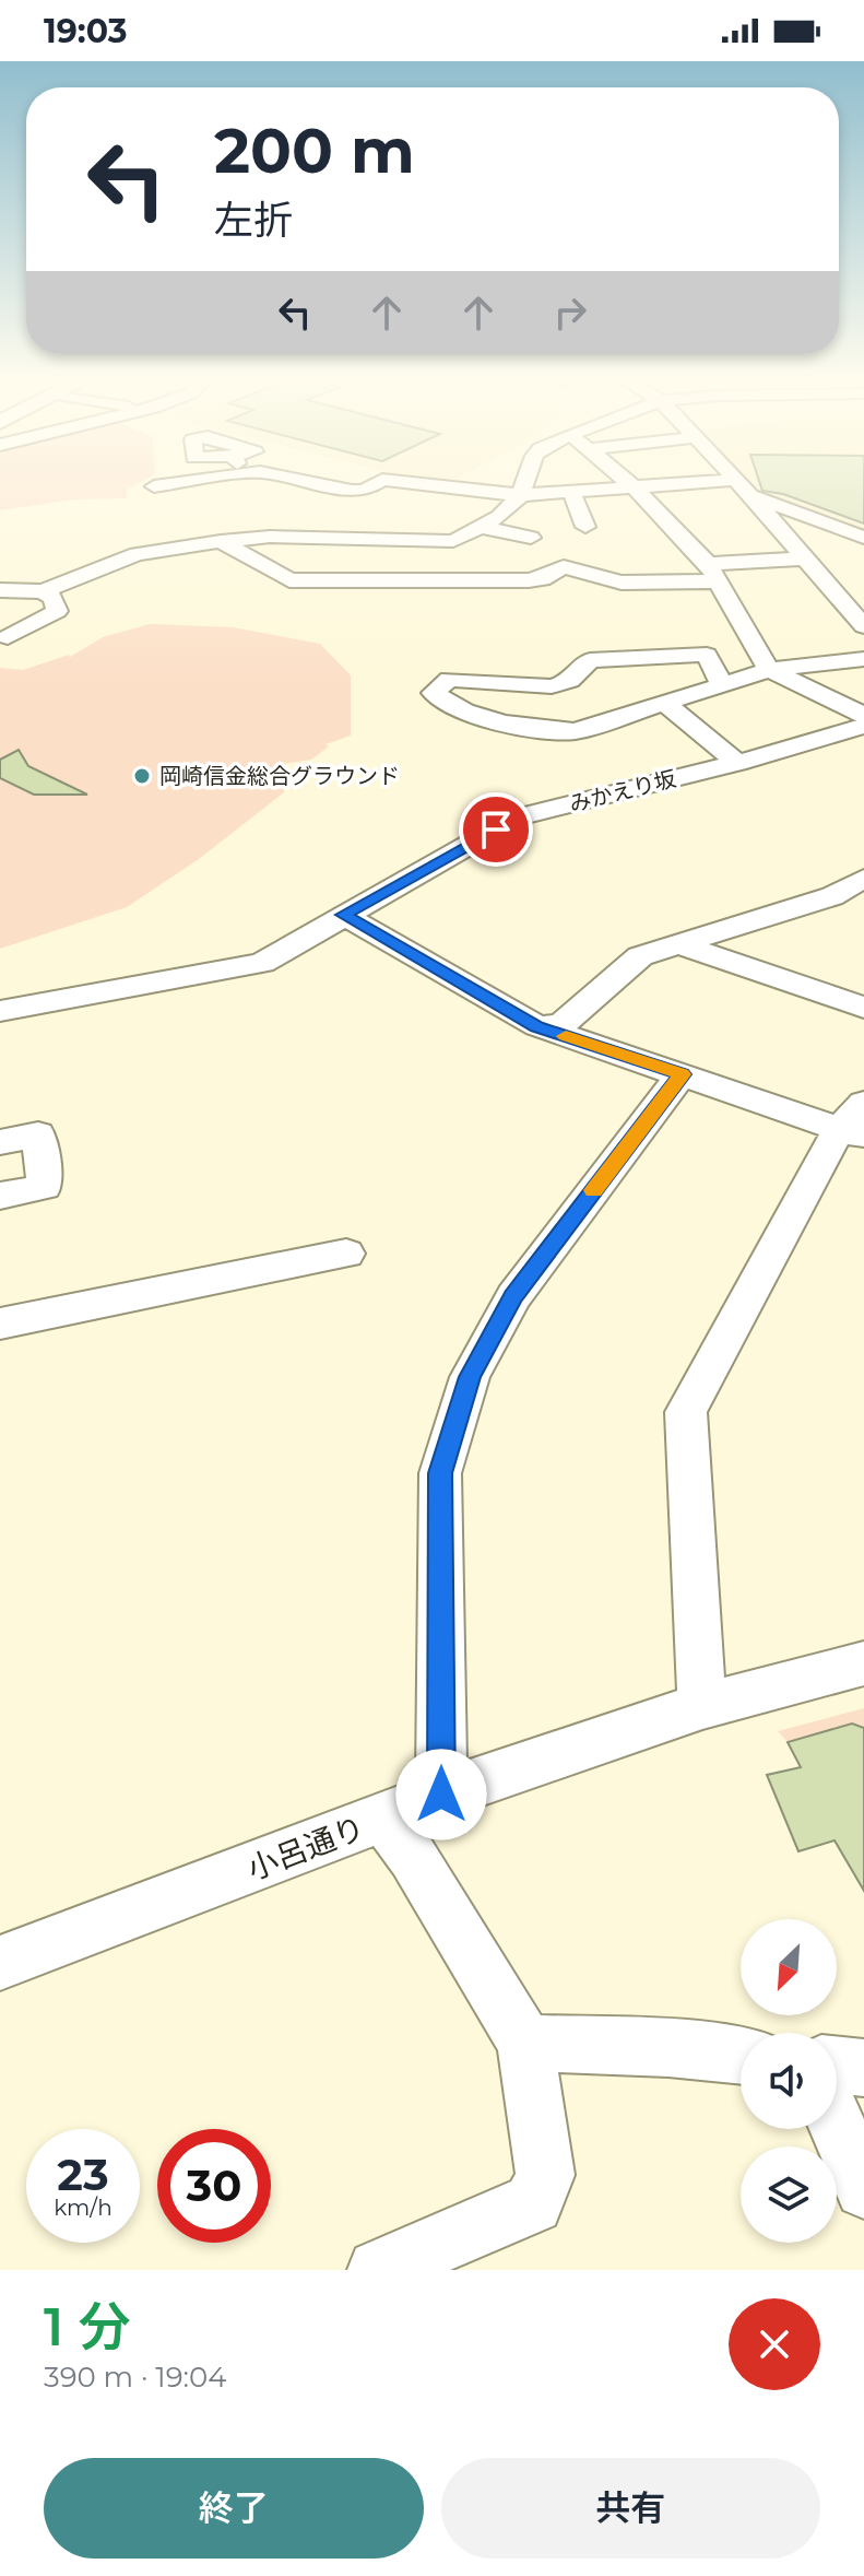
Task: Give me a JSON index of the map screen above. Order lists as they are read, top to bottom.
{
  "streets": {
    "street": ["みかえり坂", "小呂通り"]
  },
  "places": ["岡崎信金総合グラウンド"],
  "north": "bottom left",
  "page": {
    "status": "19:03",
    "turn": ["200 m", "左折"],
    "speed": "23 km/h",
    "limit": "30",
    "heading": ["1 分", "390 m · 19:04"],
    "buttons": ["終了", "共有"]
  }
}
